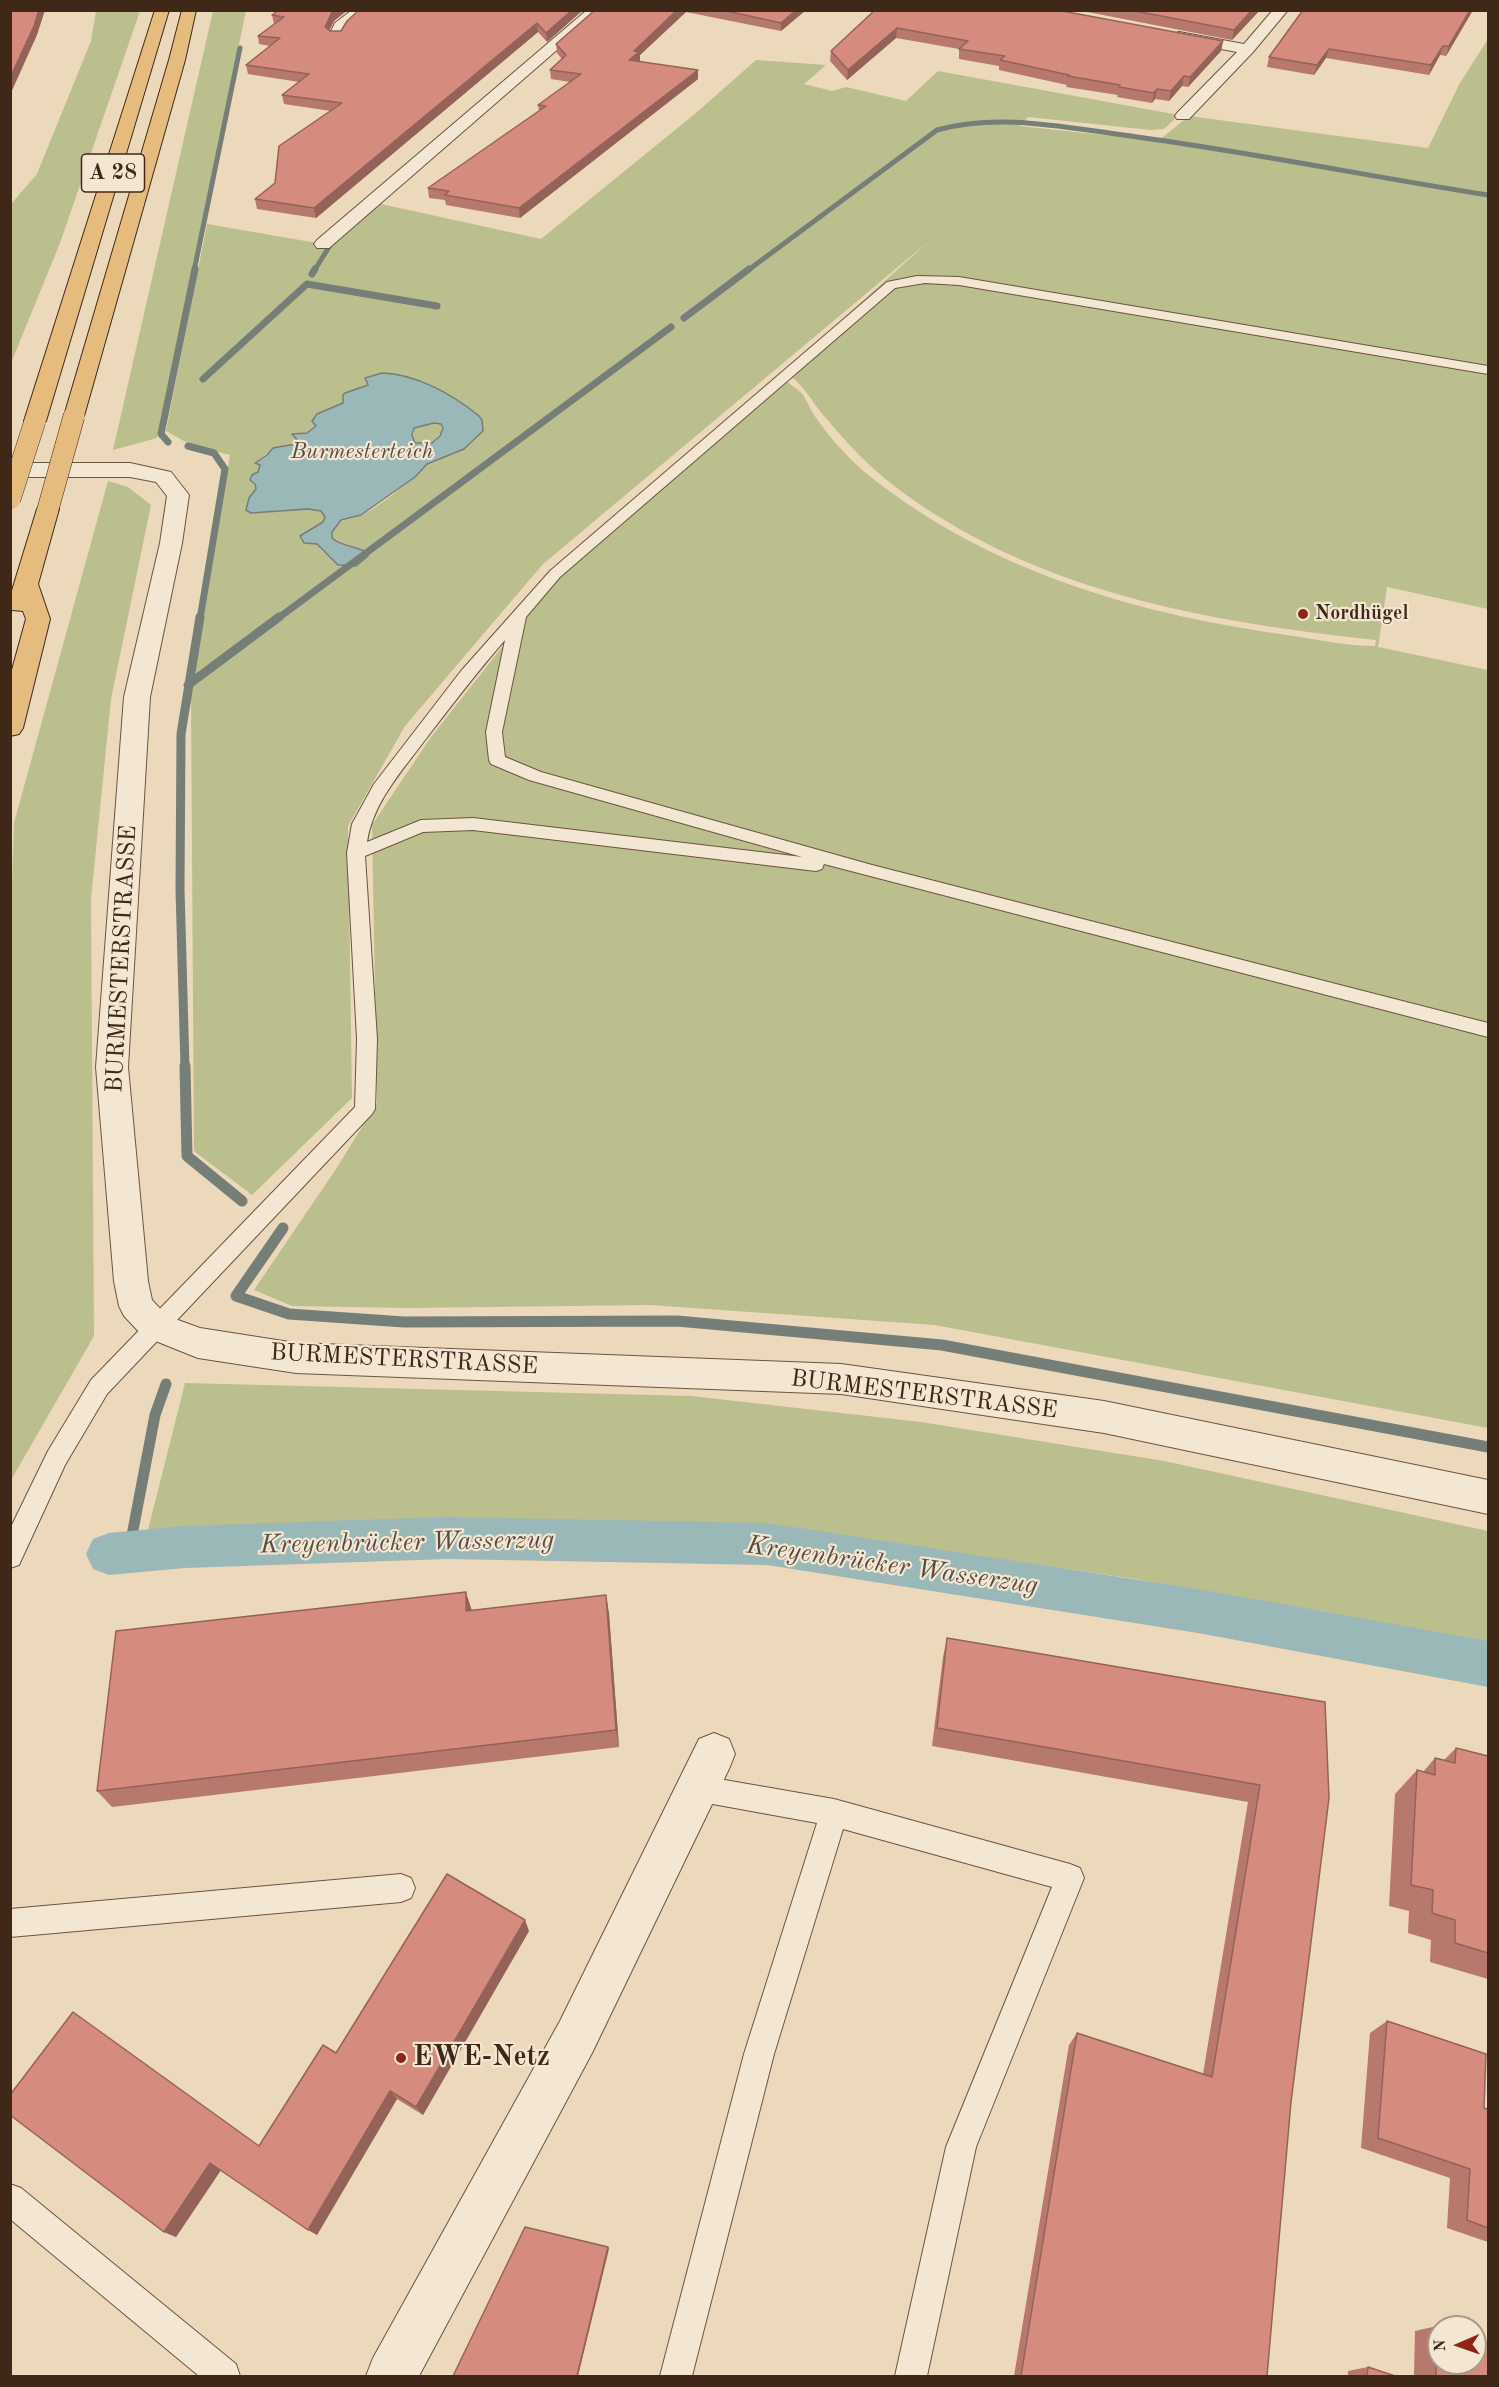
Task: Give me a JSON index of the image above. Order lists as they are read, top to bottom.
{
  "streets": {
    "highway": ["A 28"],
    "street": ["BURMESTERSTRASSE"]
  },
  "water": ["Burmesterteich", "Kreyenbrücker Wasserzug"],
  "places": ["Nordhügel", "EWE-Netz"],
  "north": "left"
}
